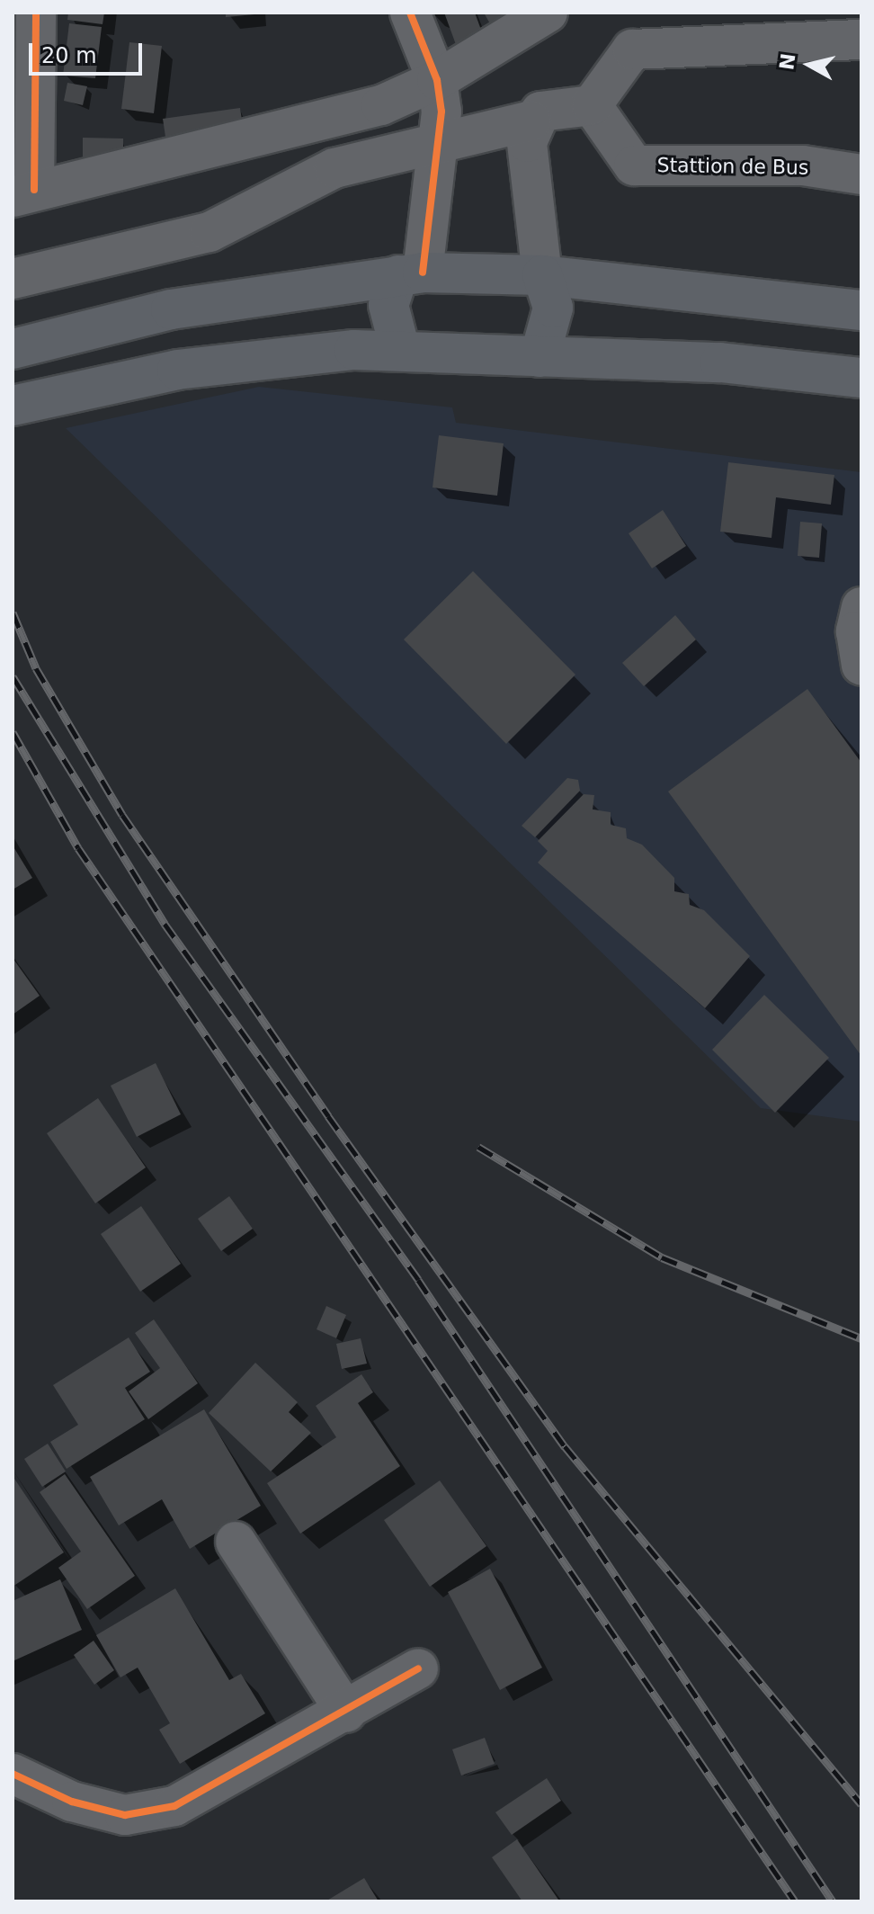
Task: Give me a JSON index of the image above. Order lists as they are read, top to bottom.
{
  "streets": {
    "street": ["Stattion de Bus"]
  },
  "scale_bar": "20 m",
  "north": "left"
}
